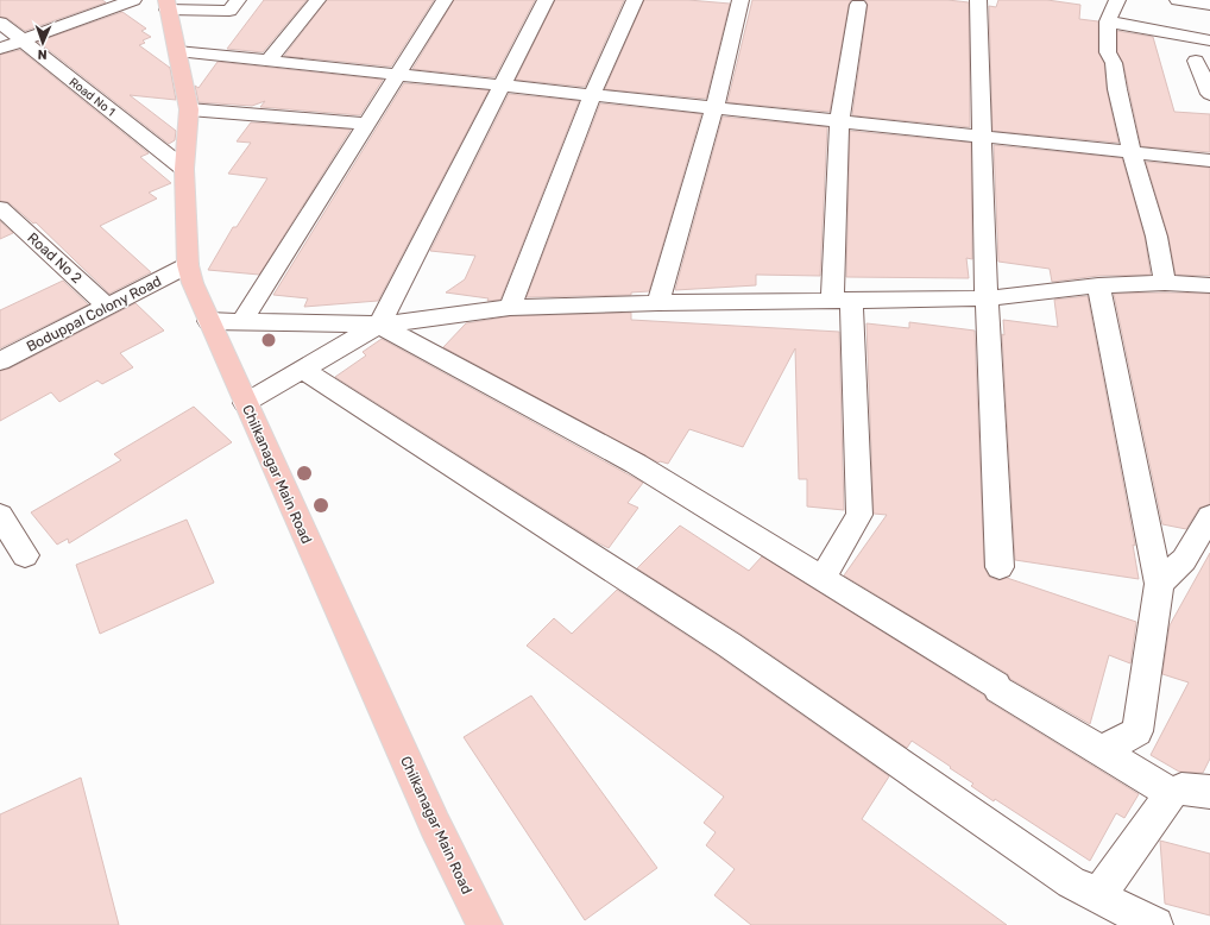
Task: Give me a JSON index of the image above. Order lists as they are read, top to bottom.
{
  "streets": {
    "main road": ["Chilkanagar Main Road"],
    "street": ["Road No 1", "Road No 2", "Boduppal Colony Road"]
  },
  "crossings": [
    ["Road No 1", "Chilkanagar Main Road"],
    ["Road No 2", "Boduppal Colony Road"],
    ["Boduppal Colony Road", "Chilkanagar Main Road"]
  ],
  "north": "bottom"
}
